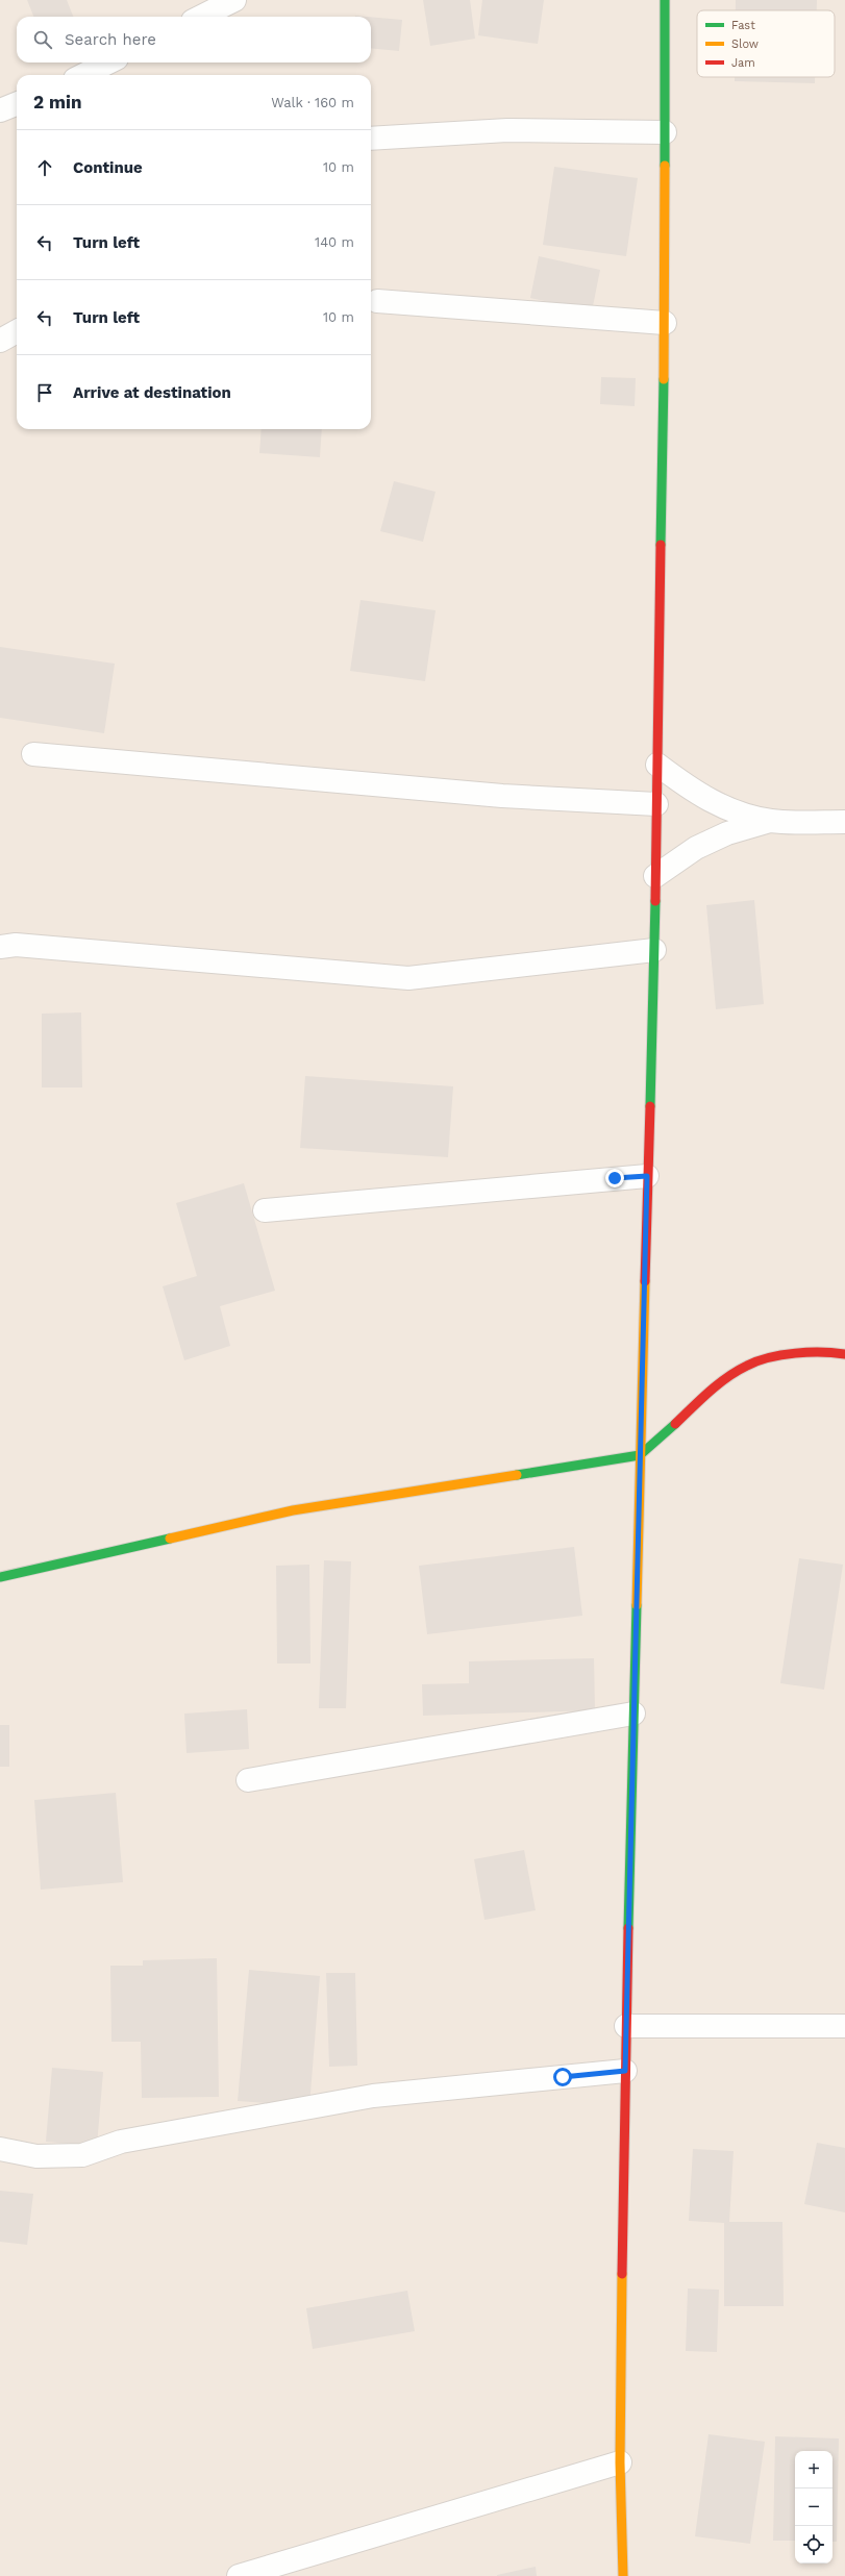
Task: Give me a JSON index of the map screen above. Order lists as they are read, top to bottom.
{
  "legend": ["Fast", "Slow", "Jam"],
  "page": {
    "search": "Search here",
    "heading": ["2 min", "Walk · 160 m"],
    "list": [
      ["Continue", "10 m"],
      ["Turn left", "140 m"],
      ["Turn left", "10 m"],
      "Arrive at destination"
    ],
    "map_buttons": ["+", "−"]
  }
}
